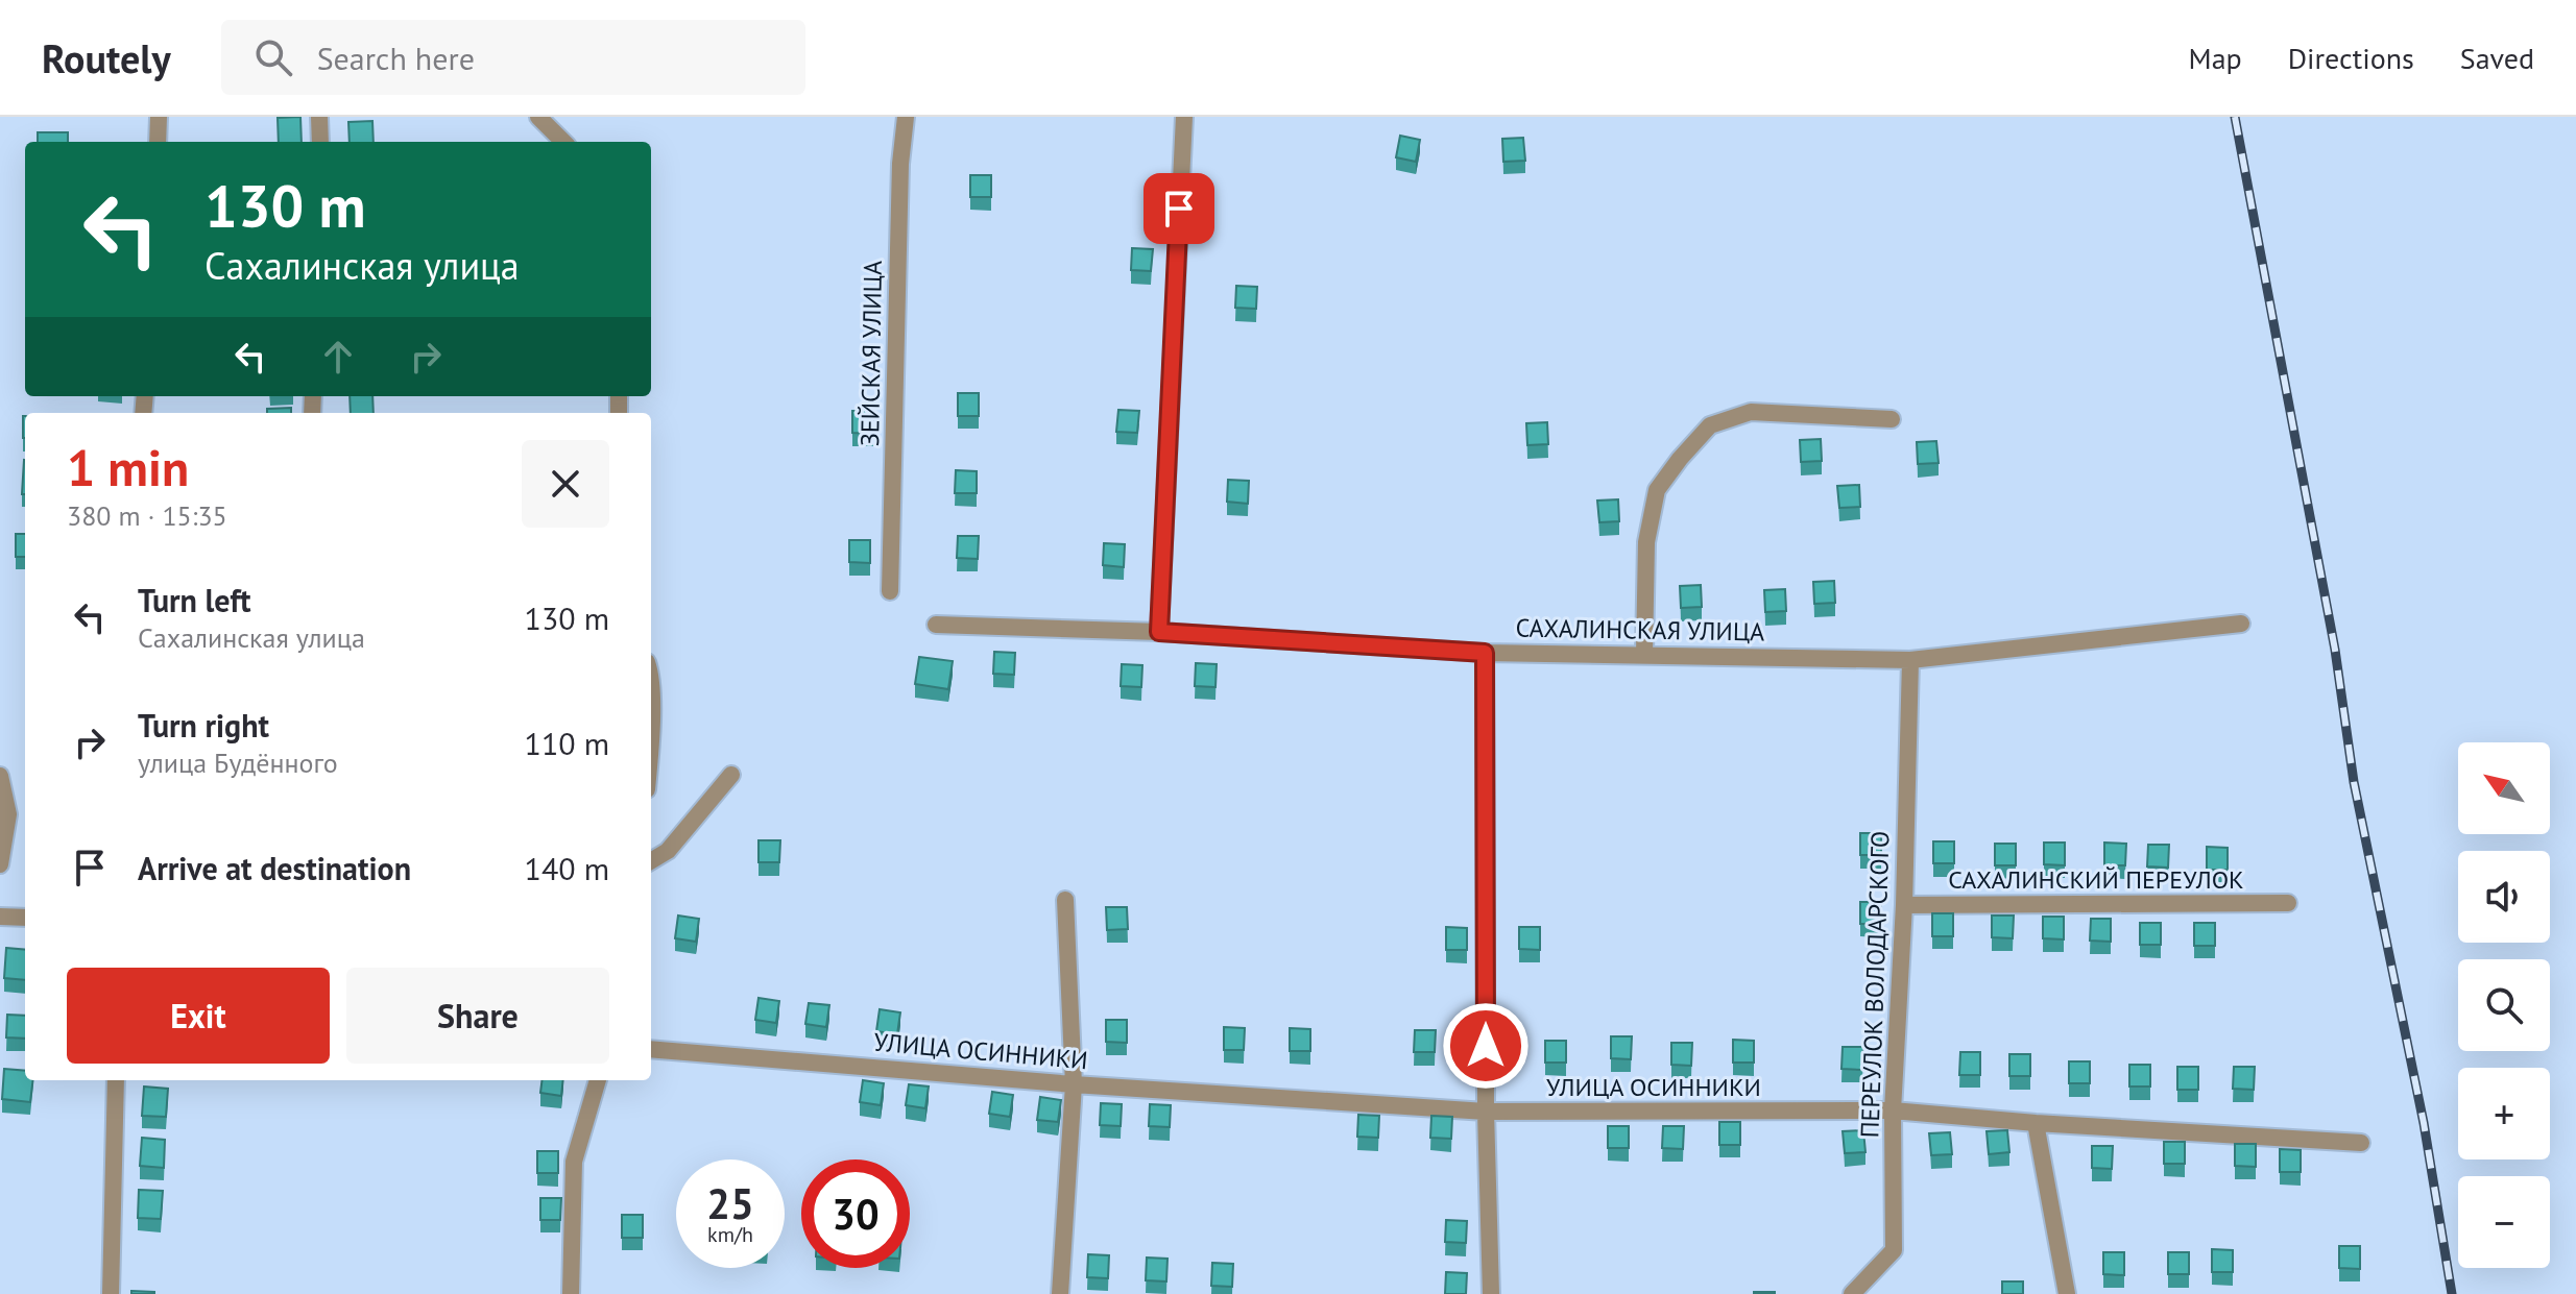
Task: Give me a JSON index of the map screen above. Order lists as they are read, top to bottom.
{
  "streets": {
    "street": [
      "ЗЕЙСКАЯ УЛИЦА",
      "САХАЛИНСКАЯ УЛИЦА",
      "САХАЛИНСКИЙ ПЕРЕУЛОК",
      "ПЕРЕУЛОК ВОЛОДАРСКОГО",
      "УЛИЦА ОСИННИКИ"
    ]
  },
  "crossings": [
    ["САХАЛИНСКАЯ УЛИЦА", "ПЕРЕУЛОК ВОЛОДАРСКОГО"],
    ["САХАЛИНСКИЙ ПЕРЕУЛОК", "ПЕРЕУЛОК ВОЛОДАРСКОГО"],
    ["ПЕРЕУЛОК ВОЛОДАРСКОГО", "УЛИЦА ОСИННИКИ"]
  ],
  "north": "top left",
  "page": {
    "header": "Routely",
    "search": "Search here",
    "nav": ["Map", "Directions", "Saved"],
    "turn": ["130 m", "Сахалинская улица"],
    "heading": ["1 min", "380 m · 15:35"],
    "list": [
      {
        "name": "Turn left",
        "note": "Сахалинская улица",
        "value": "130 m"
      },
      {
        "name": "Turn right",
        "note": "улица Будённого",
        "value": "110 m"
      },
      {
        "name": "Arrive at destination",
        "value": "140 m"
      }
    ],
    "map_buttons": ["+", "−"],
    "buttons": ["Exit", "Share"],
    "speed": "25 km/h",
    "limit": "30"
  }
}
